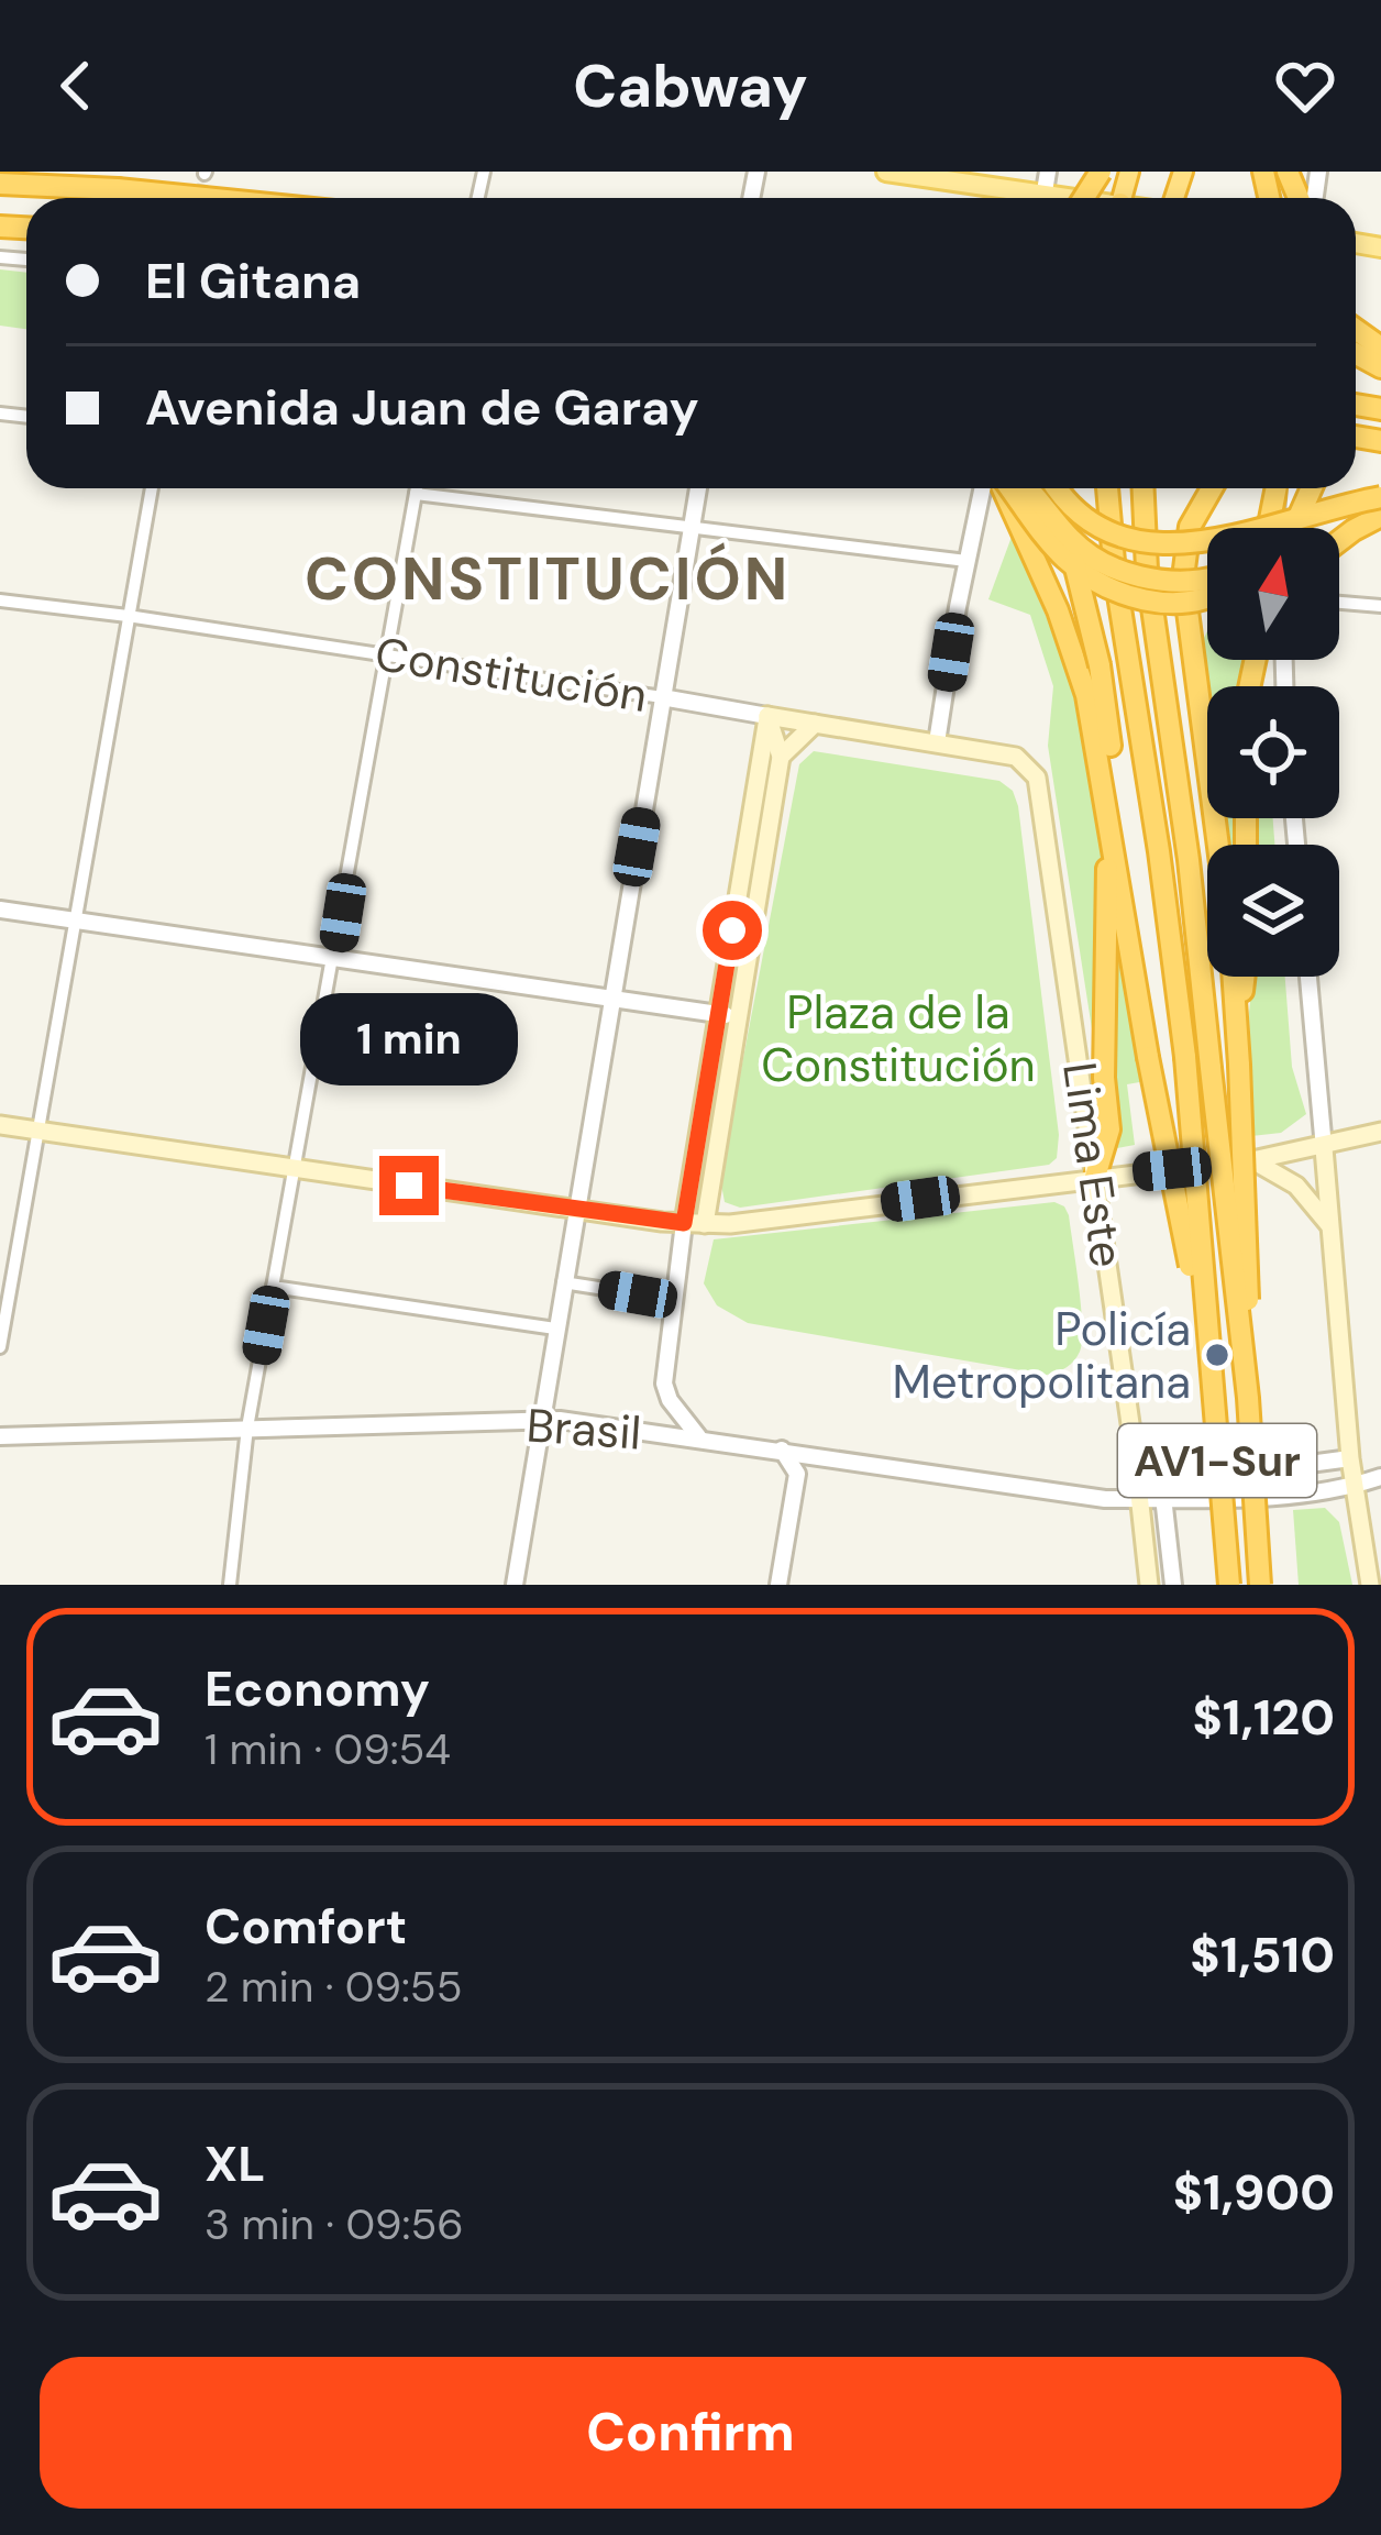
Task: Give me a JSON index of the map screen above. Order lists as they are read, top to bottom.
{
  "streets": {
    "highway": ["AV1-Sur"],
    "main road": ["Constitución", "Lima Este"],
    "street": ["Brasil"]
  },
  "crossings": [
    ["Constitución", "Lima Este"],
    ["Lima Este", "Brasil"]
  ],
  "districts": ["CONSTITUCIÓN"],
  "parks": ["Plaza de la Constitución"],
  "places": ["Policía Metropolitana"],
  "north": "top",
  "page": {
    "header": "Cabway",
    "banner": ["El Gitana", "Avenida Juan de Garay"],
    "bubble": "1 min",
    "list": [
      {
        "name": "Economy",
        "note": "1 min · 09:54",
        "value": "$1,120"
      },
      {
        "name": "Comfort",
        "note": "2 min · 09:55",
        "value": "$1,510"
      },
      {
        "name": "XL",
        "note": "3 min · 09:56",
        "value": "$1,900"
      }
    ],
    "buttons": "Confirm"
  }
}
